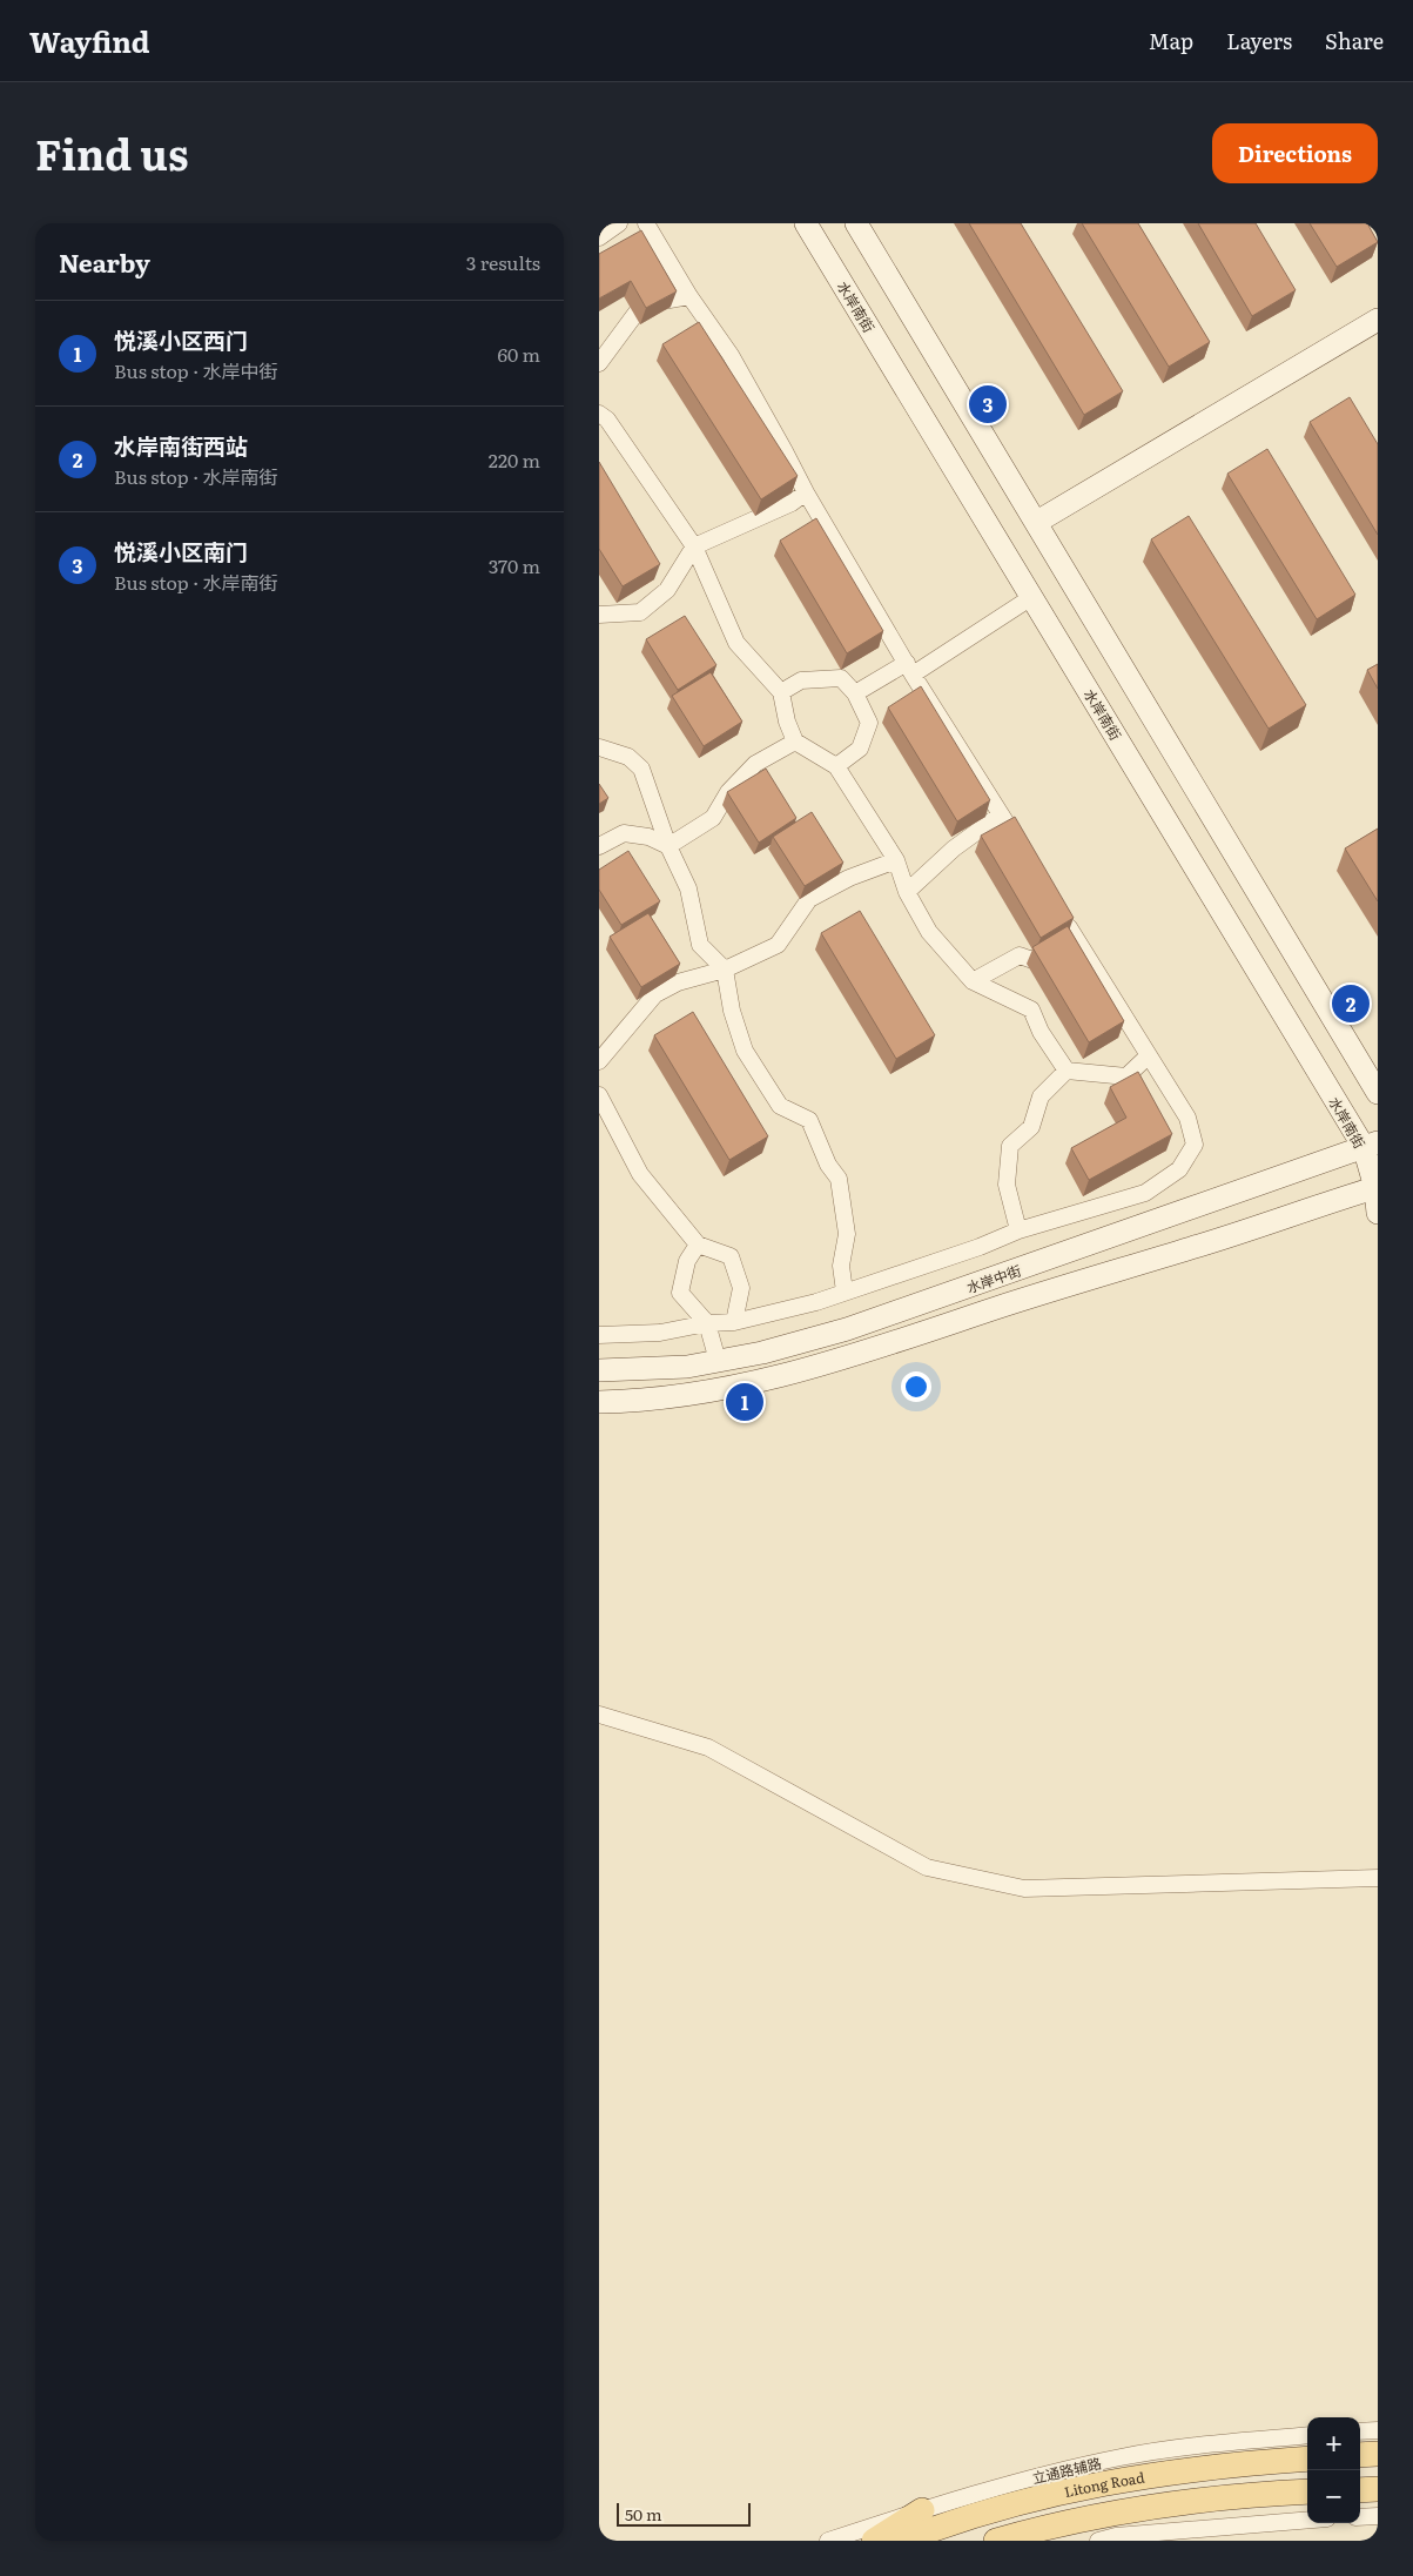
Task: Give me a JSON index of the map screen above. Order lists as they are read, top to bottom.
{
  "streets": {
    "main road": ["Litong Road"],
    "street": ["水岸南街", "水岸中街", "立通路辅路"]
  },
  "crossings": [
    ["水岸南街", "水岸中街"]
  ],
  "scale_bar": "50 m",
  "page": {
    "header": "Wayfind",
    "nav": ["Map", "Layers", "Share"],
    "title": "Find us",
    "buttons": "Directions",
    "heading": ["Nearby", "3 results"],
    "list": [
      {
        "mark": "1",
        "name": "悦溪小区西门",
        "note": "Bus stop · 水岸中街",
        "value": "60 m"
      },
      {
        "mark": "2",
        "name": "水岸南街西站",
        "note": "Bus stop · 水岸南街",
        "value": "220 m"
      },
      {
        "mark": "3",
        "name": "悦溪小区南门",
        "note": "Bus stop · 水岸南街",
        "value": "370 m"
      }
    ],
    "pins": ["3", "2", "1"],
    "map_buttons": ["+", "−"],
    "scale": "50 m"
  }
}
